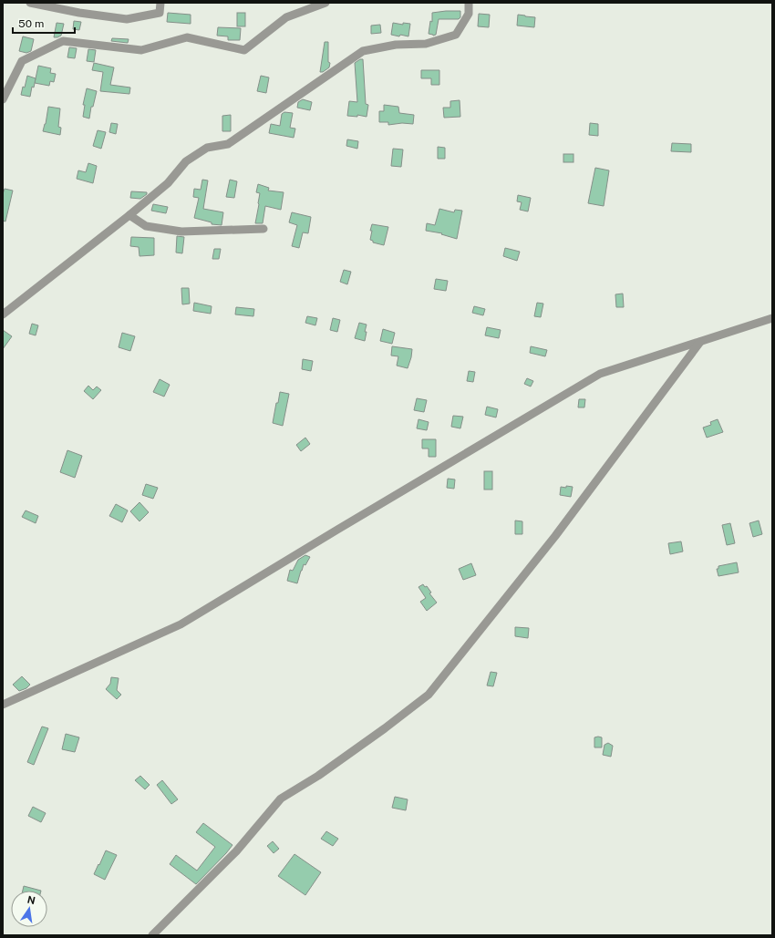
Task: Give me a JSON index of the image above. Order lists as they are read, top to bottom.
{
  "scale_bar": "50 m",
  "north": "top"
}
